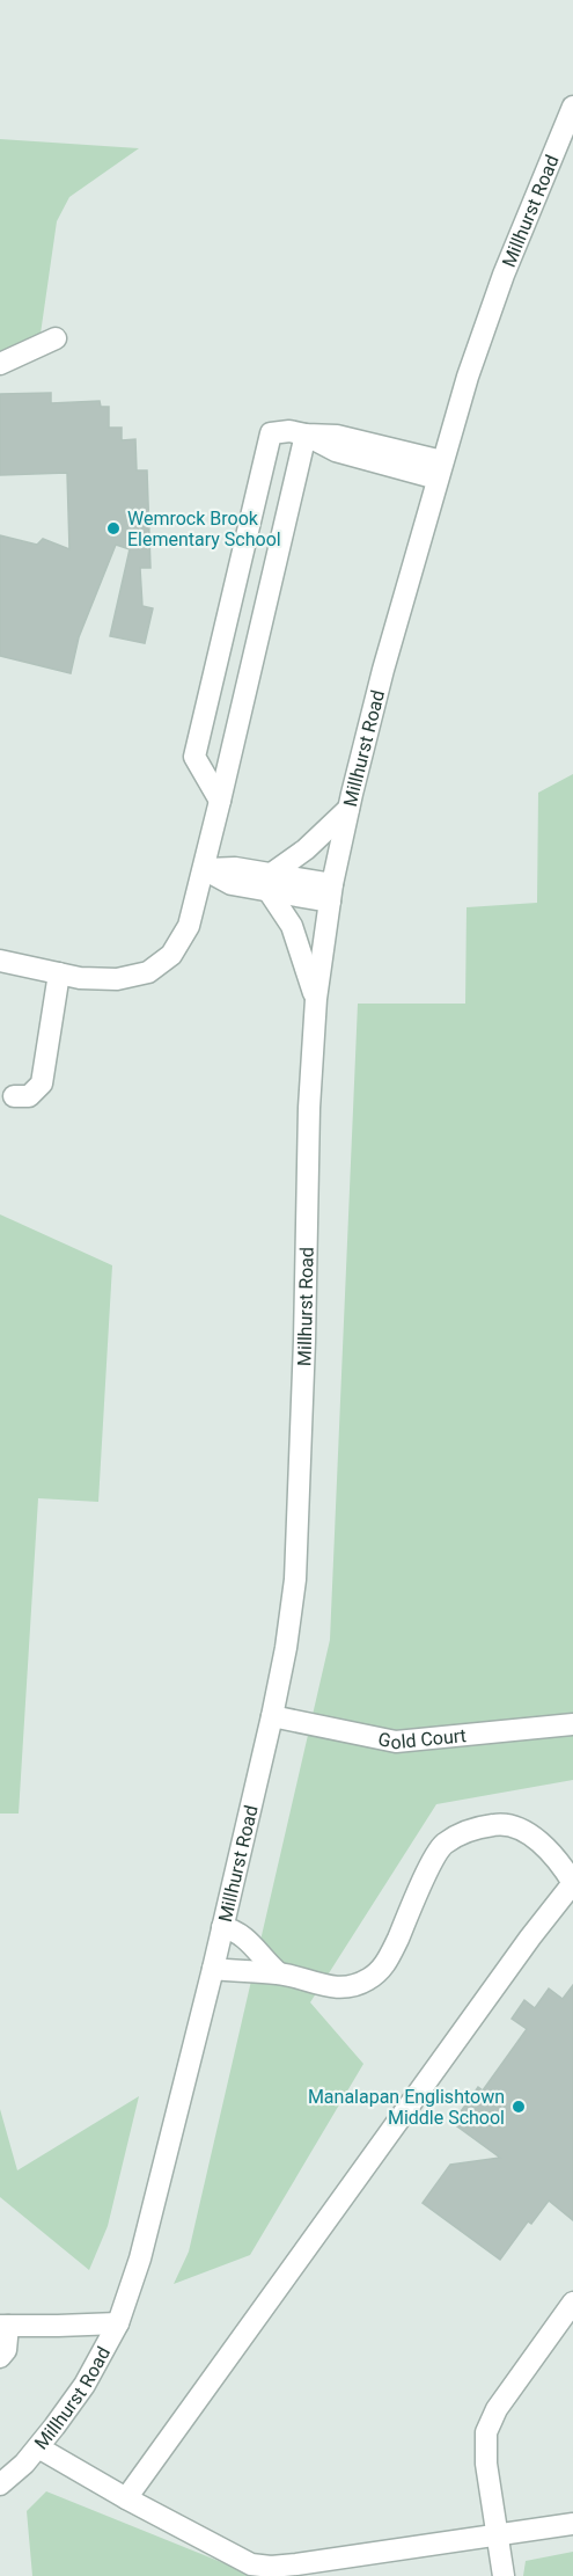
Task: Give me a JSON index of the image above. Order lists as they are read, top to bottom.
{
  "streets": {
    "street": ["Millhurst Road", "Gold Court"]
  },
  "crossings": [
    ["Millhurst Road", "Gold Court"]
  ],
  "places": ["Wemrock Brook Elementary School", "Manalapan Englishtown Middle School"]
}
